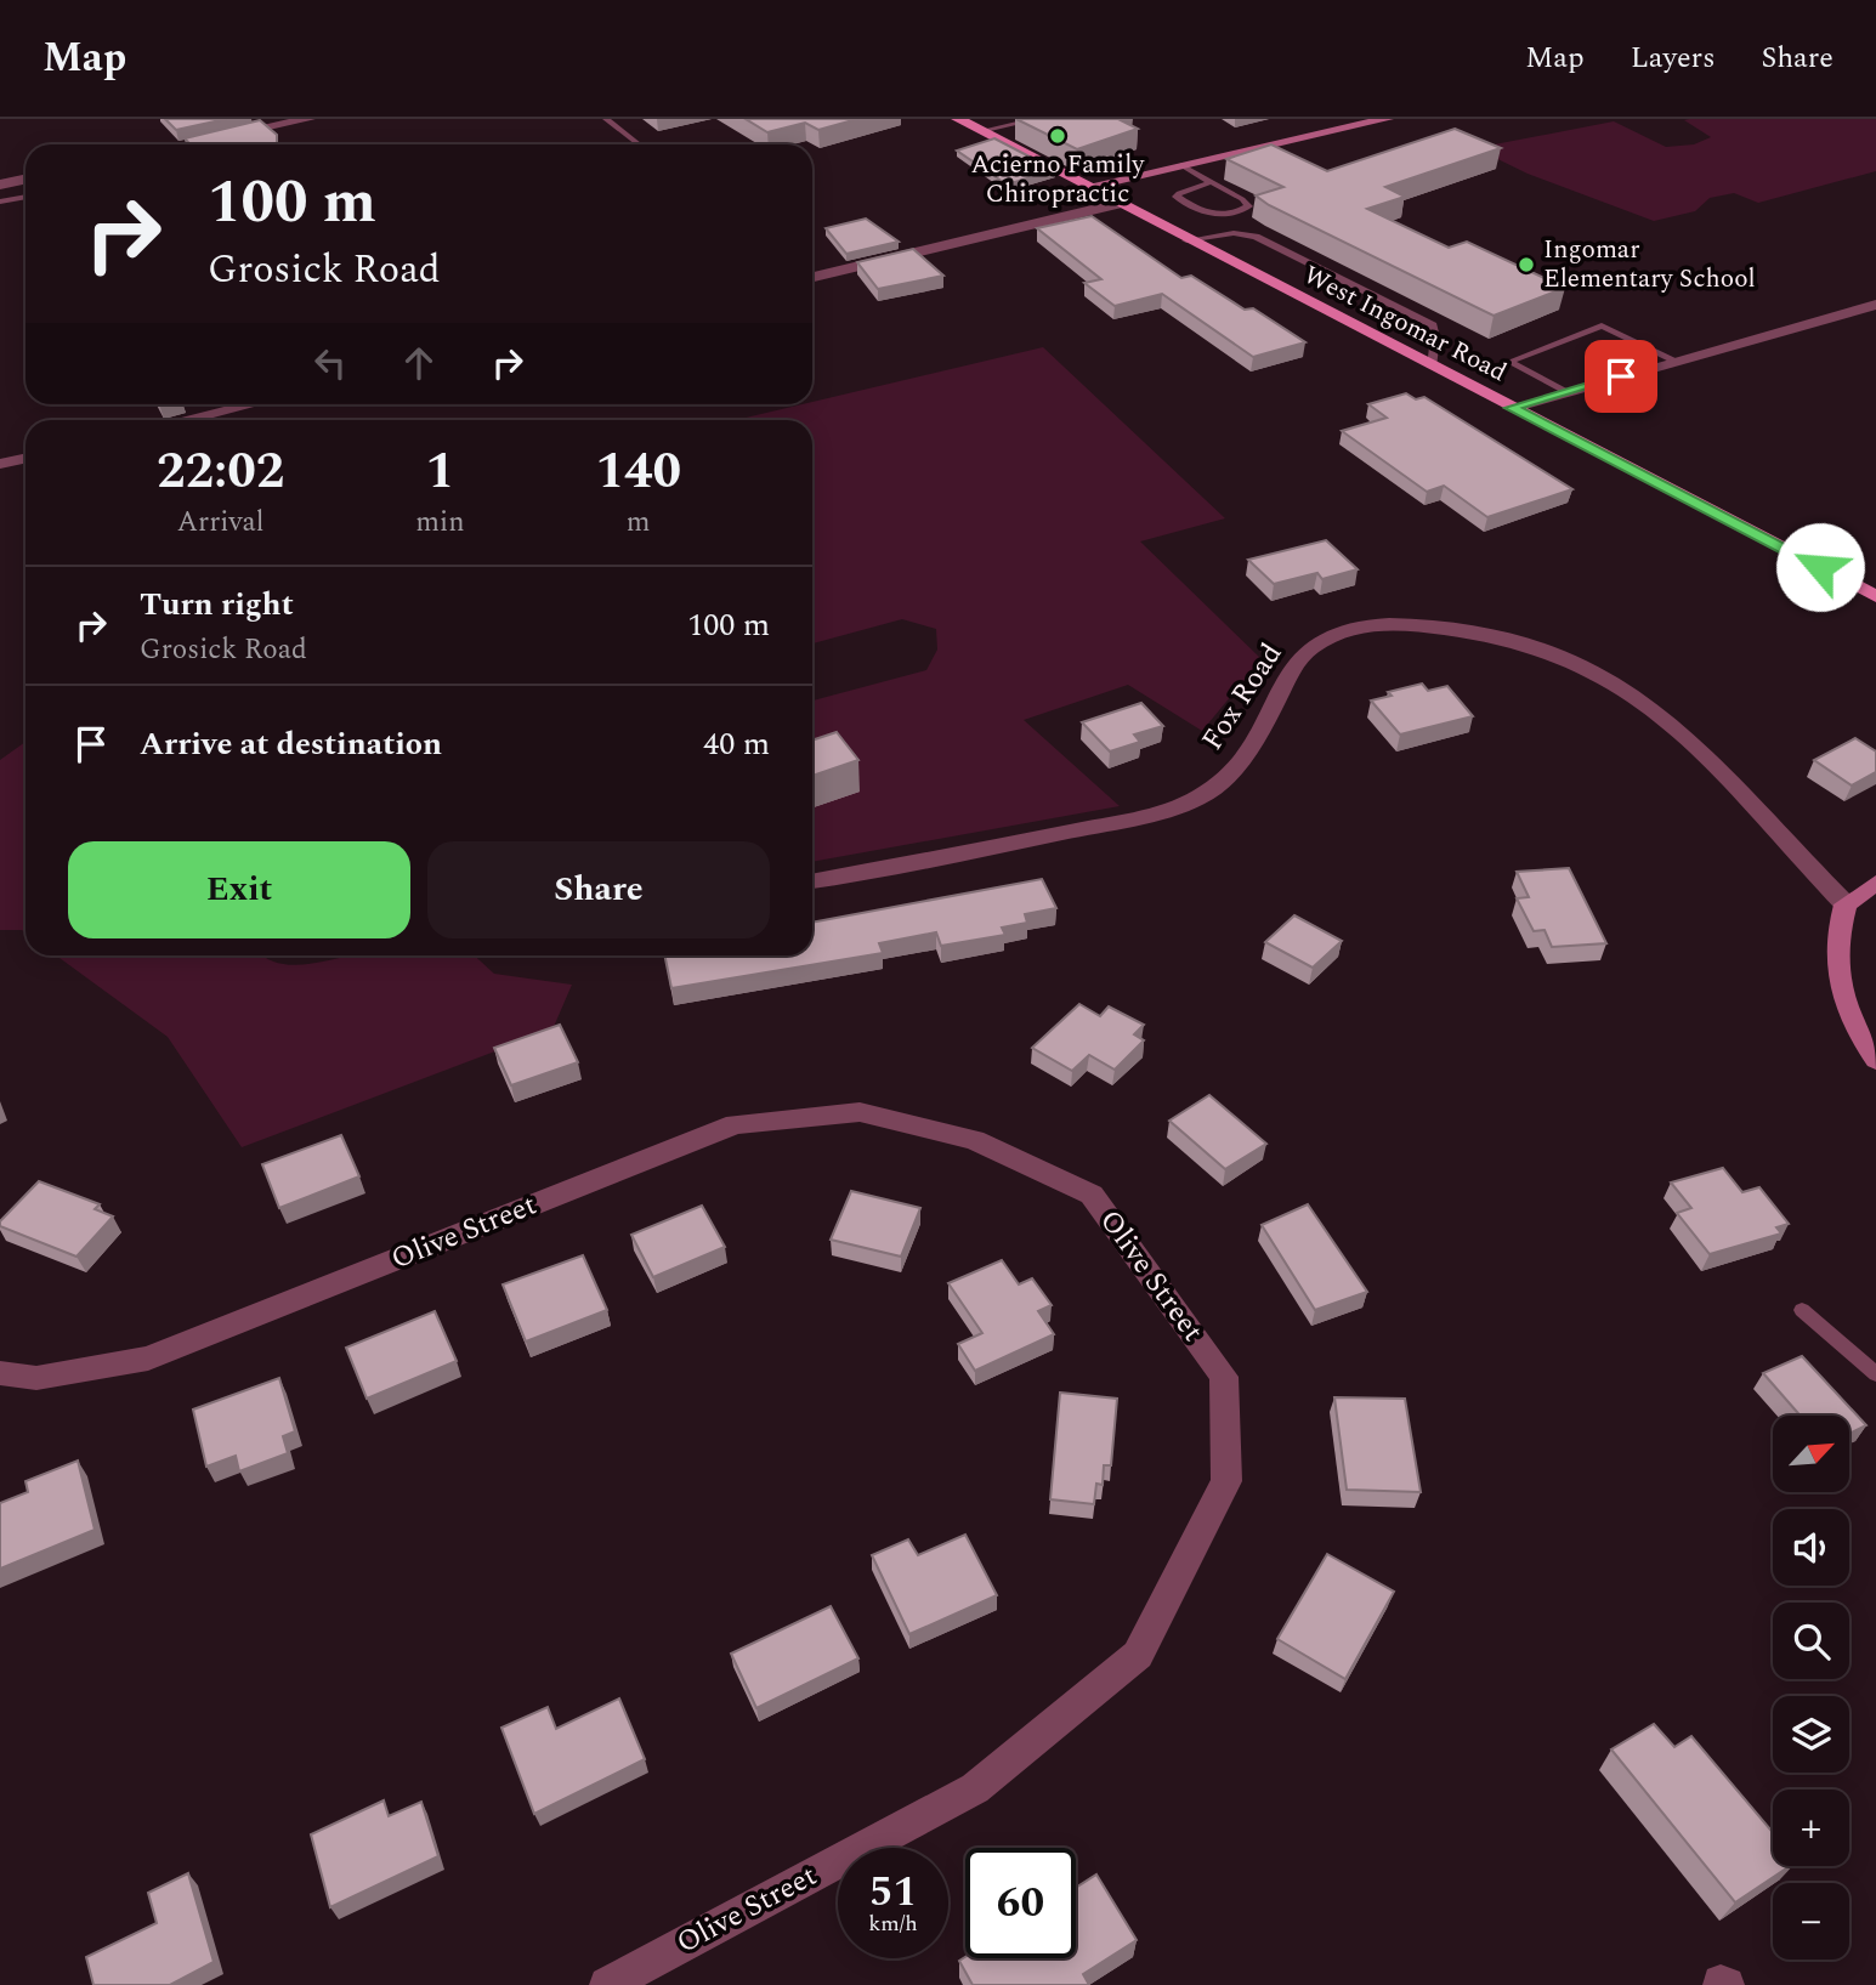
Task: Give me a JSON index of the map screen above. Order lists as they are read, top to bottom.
{
  "streets": {
    "main road": ["West Ingomar Road"],
    "street": ["Fox Road", "Olive Street"]
  },
  "places": ["Acierno Family Chiropractic", "Ingomar Elementary School"],
  "north": "top right",
  "page": {
    "header": "Map",
    "nav": ["Map", "Layers", "Share"],
    "turn": ["100 m", "Grosick Road"],
    "eta": [
      "22:02",
      "Arrival",
      "1",
      "min",
      "140",
      "m"
    ],
    "list": [
      {
        "name": "Turn right",
        "note": "Grosick Road",
        "value": "100 m"
      },
      {
        "name": "Arrive at destination",
        "value": "40 m"
      }
    ],
    "buttons": ["Exit", "Share"],
    "map_buttons": ["+", "−"],
    "speed": "51 km/h",
    "limit": "60"
  }
}
